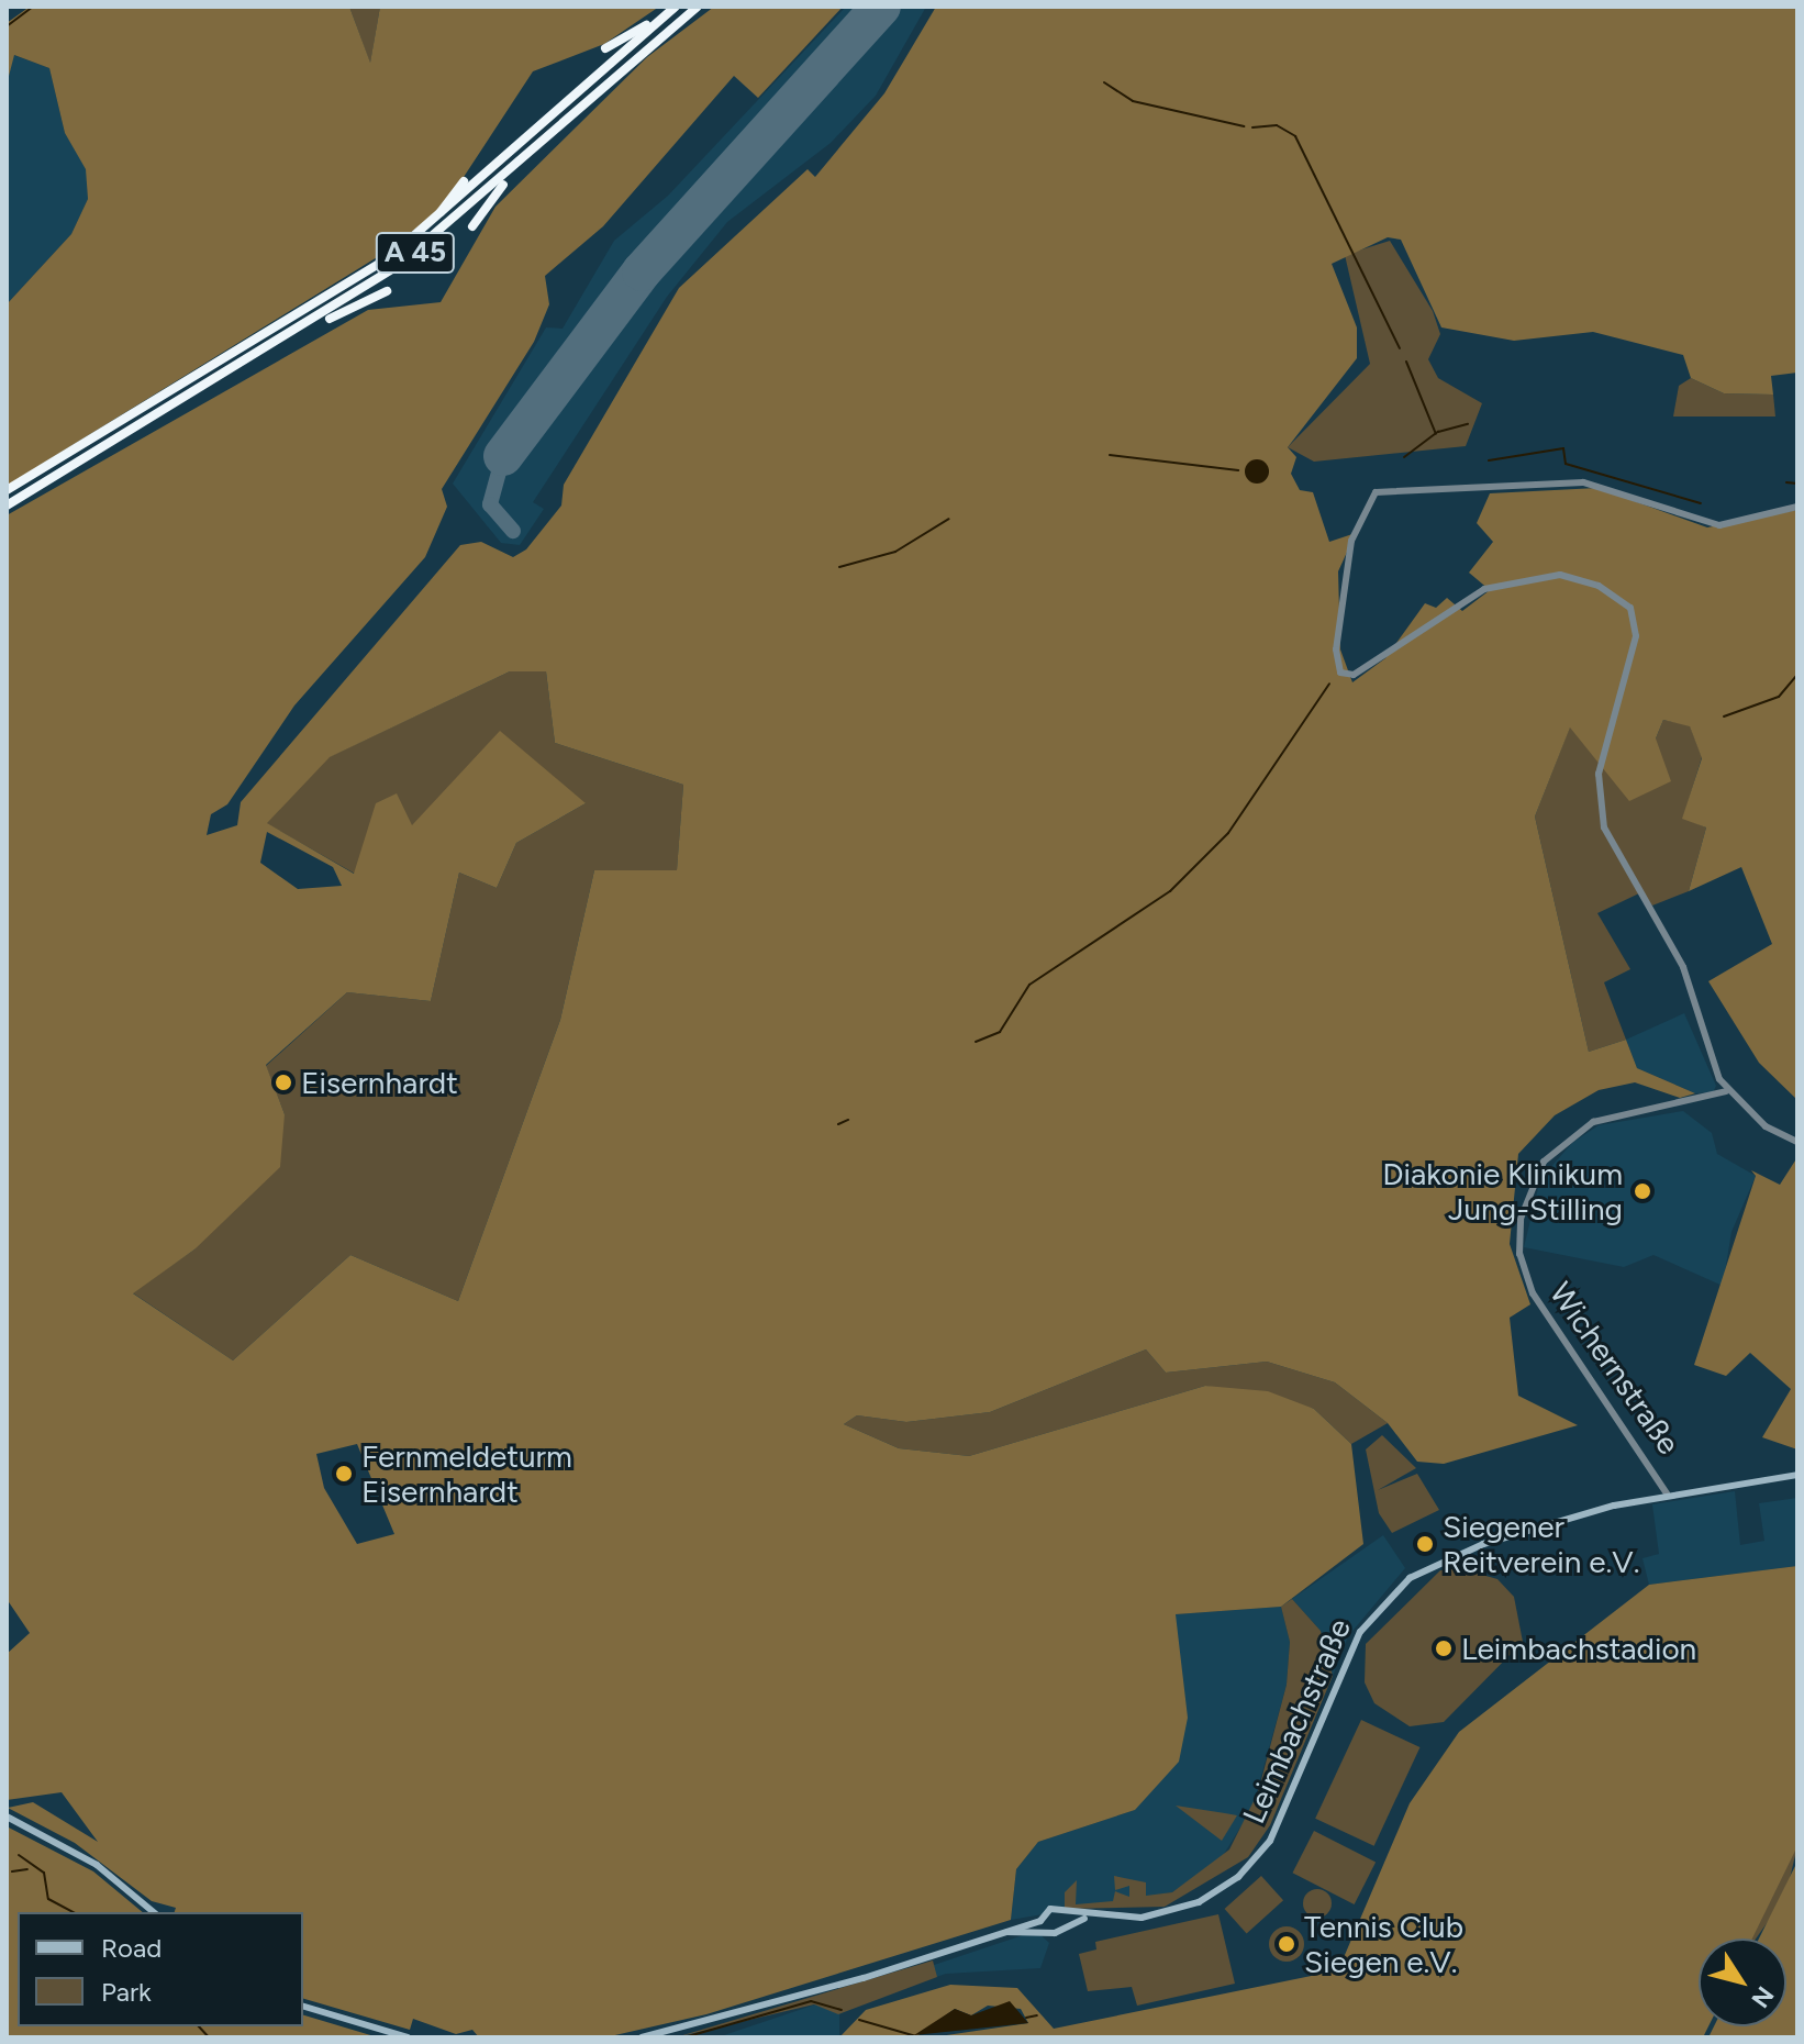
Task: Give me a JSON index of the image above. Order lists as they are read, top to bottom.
{
  "streets": {
    "highway": ["A 45"],
    "main road": ["Leimbachstraße"],
    "street": ["Wichernstraße"]
  },
  "crossings": [
    ["Wichernstraße", "Leimbachstraße"]
  ],
  "places": [
    "Eisernhardt",
    "Diakonie Klinikum Jung-Stilling",
    "Fernmeldeturm Eisernhardt",
    "Siegener Reitverein e.V.",
    "Leimbachstadion",
    "Tennis Club Siegen e.V."
  ],
  "legend": ["Road", "Park"],
  "north": "bottom right"
}
